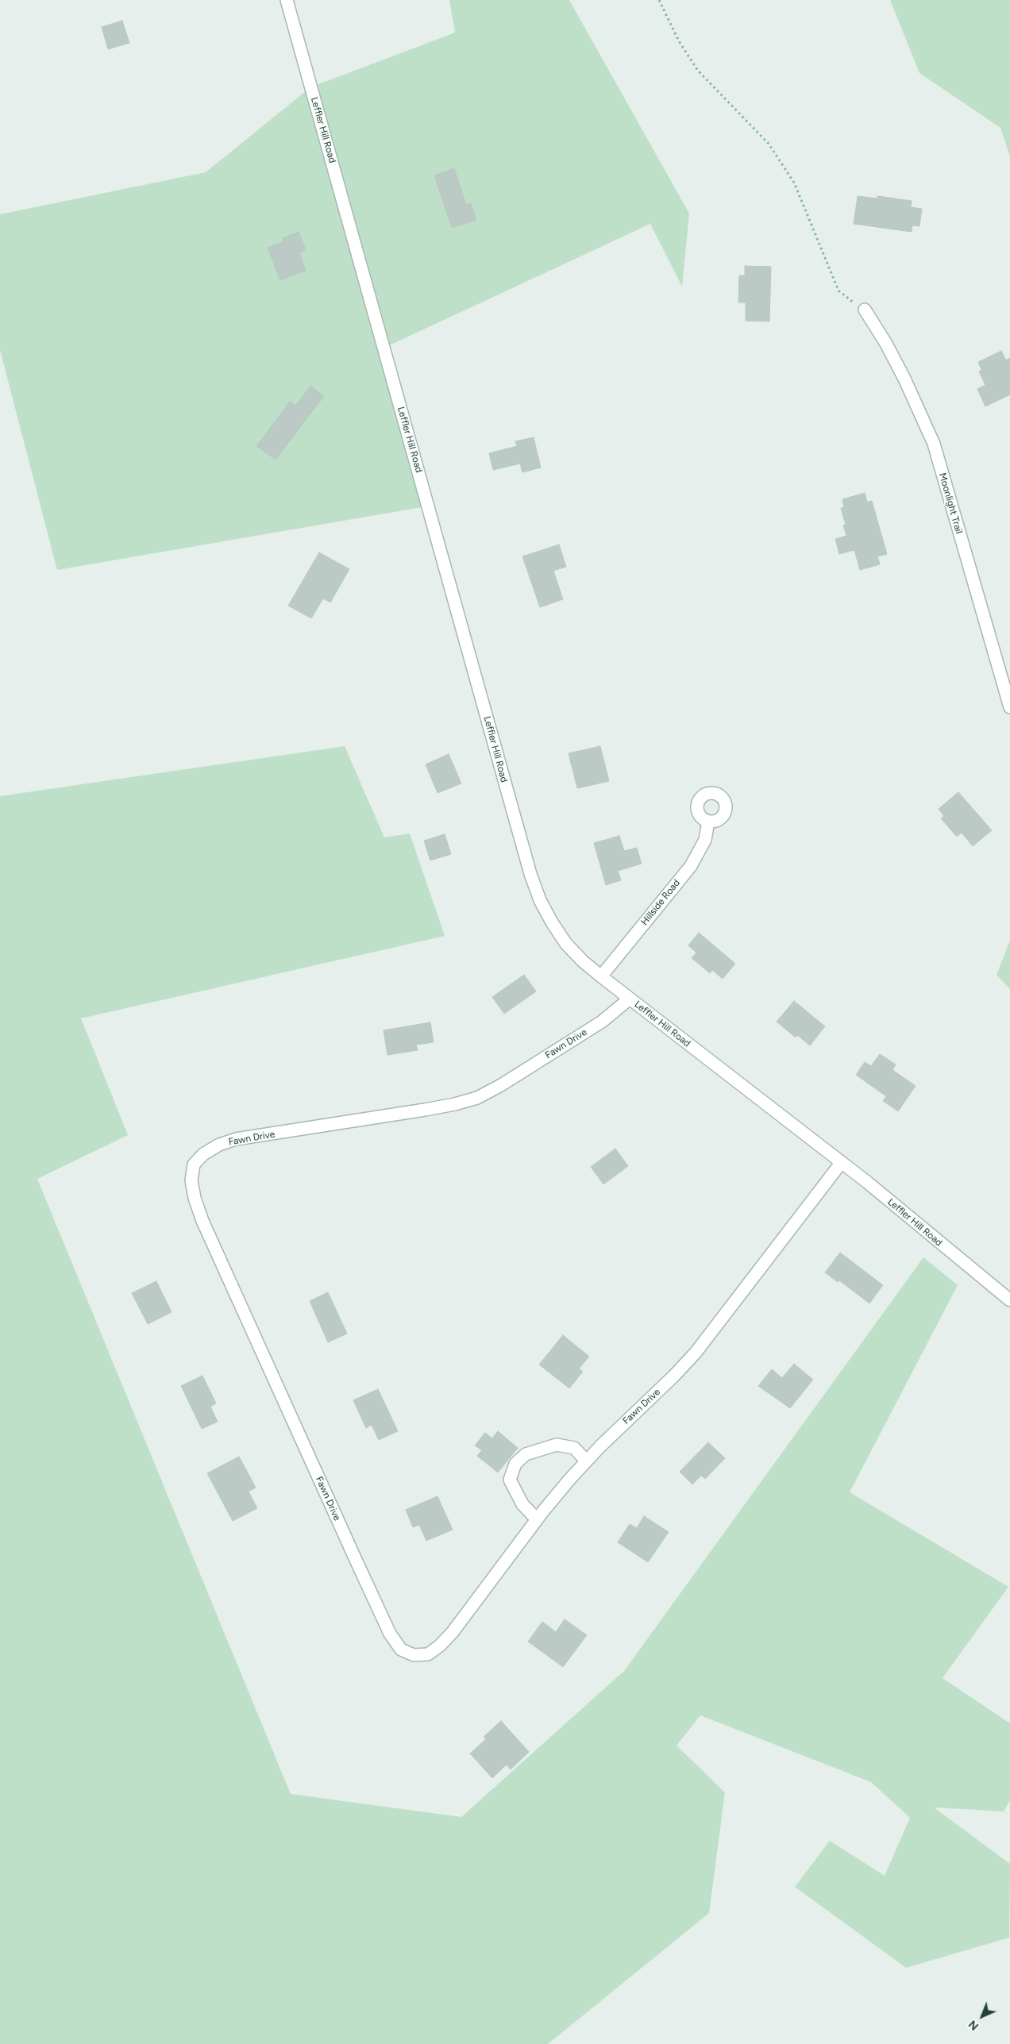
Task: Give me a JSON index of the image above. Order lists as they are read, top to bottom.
{
  "streets": {
    "street": [
      "Leffler Hill Road",
      "Moonlight Trail",
      "Hillside Road",
      "Fawn Drive"
    ]
  },
  "crossings": [
    ["Leffler Hill Road", "Hillside Road"],
    ["Leffler Hill Road", "Fawn Drive"]
  ],
  "north": "bottom left"
}
